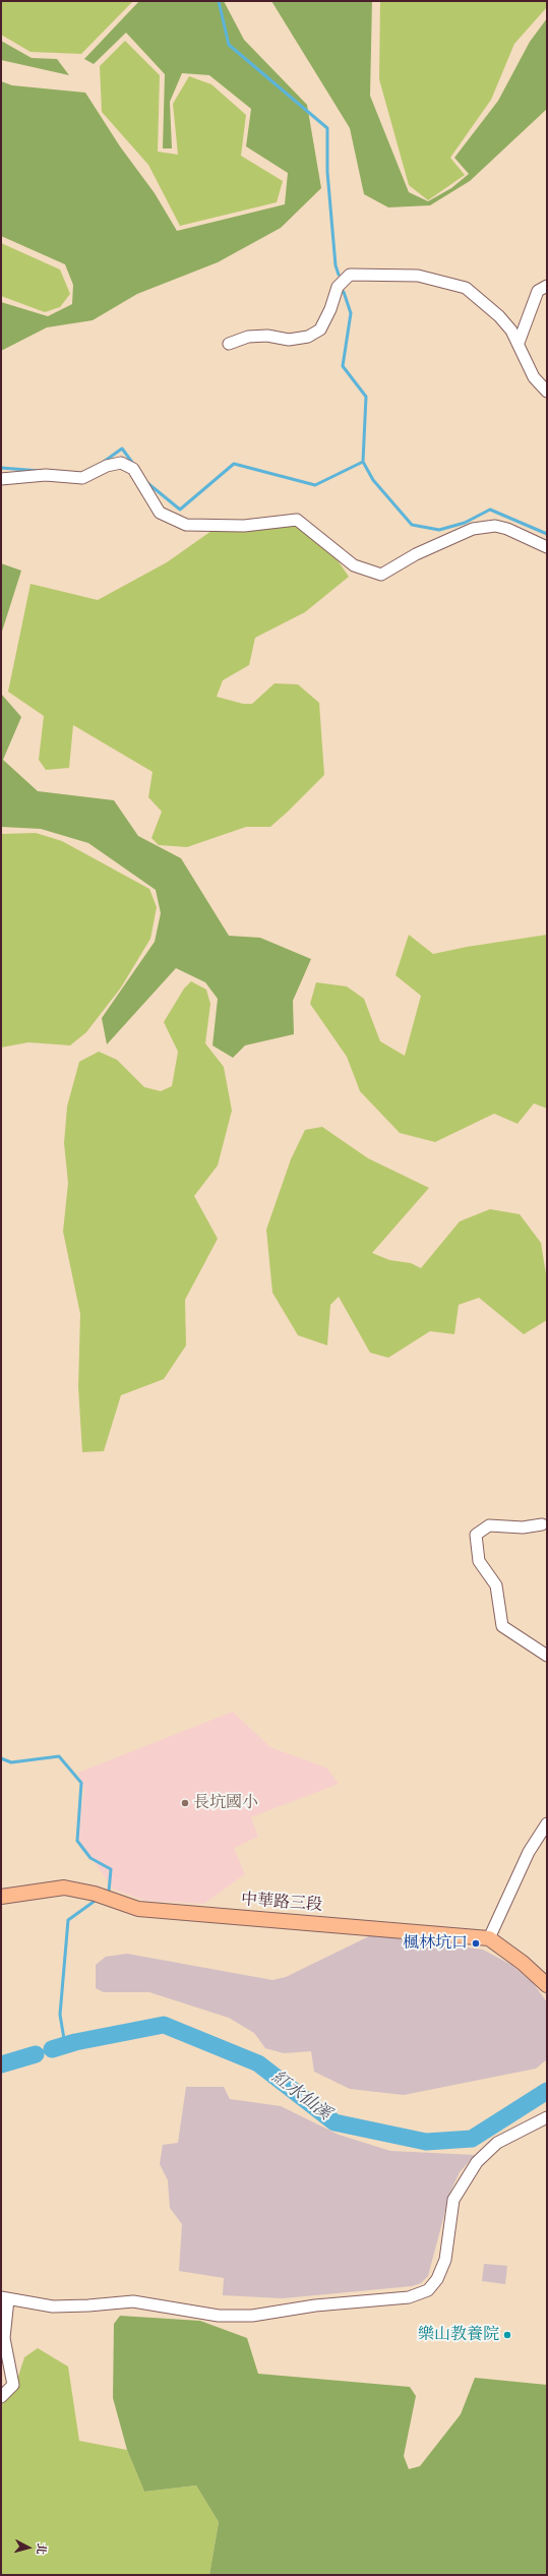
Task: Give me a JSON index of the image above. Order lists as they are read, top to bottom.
{
  "streets": {
    "main road": ["中華路三段"]
  },
  "water": ["紅水仙溪"],
  "places": ["長坑國小", "楓林坑口", "樂山教養院"],
  "north": "right"
}
